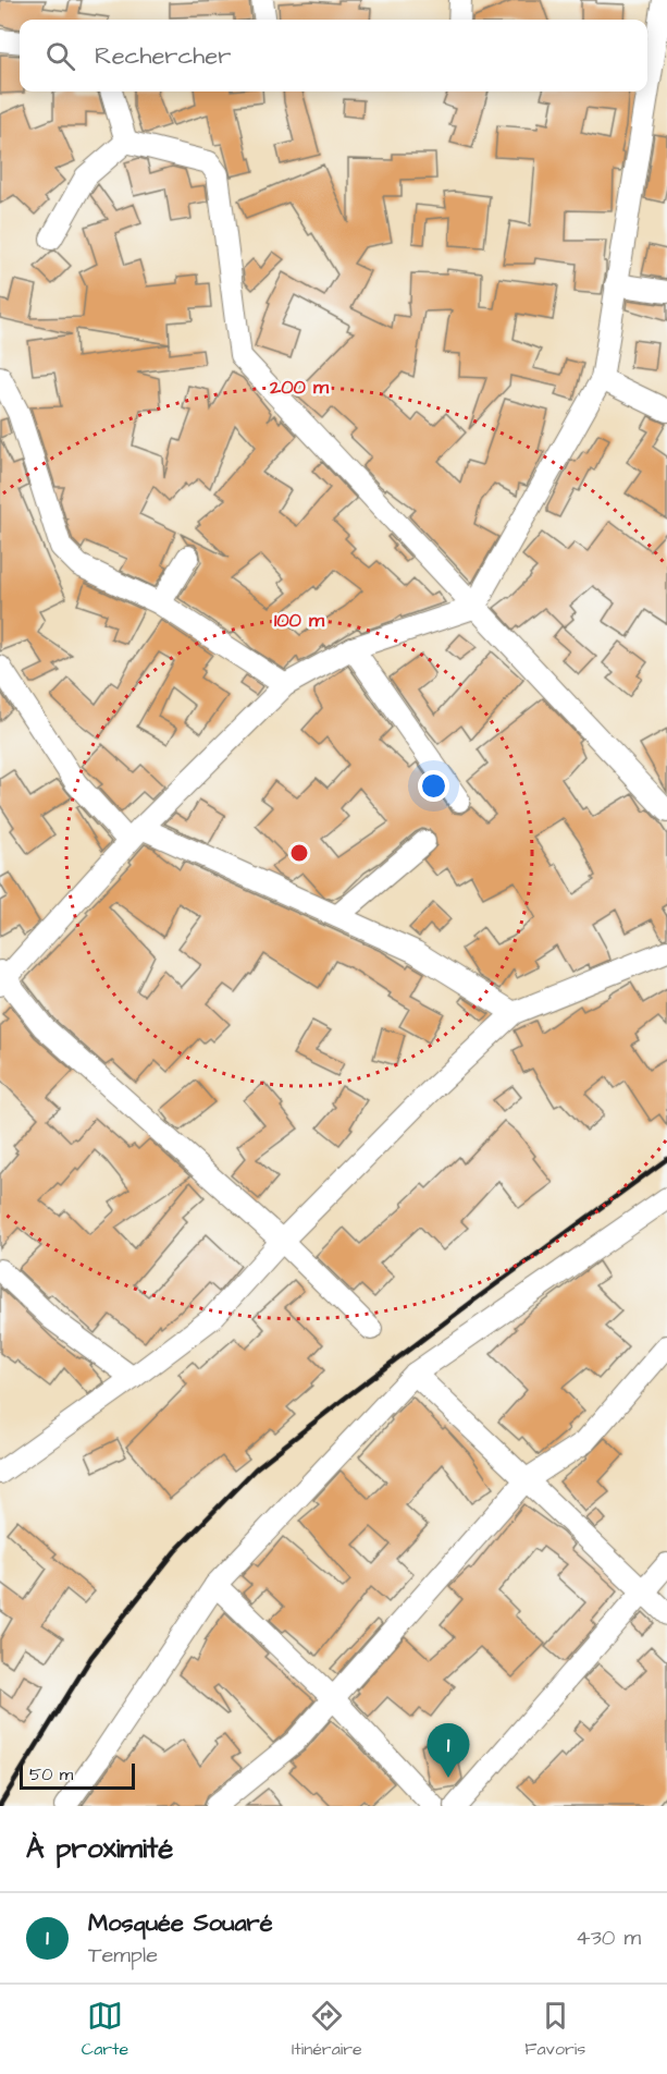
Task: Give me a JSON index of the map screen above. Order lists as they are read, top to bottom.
{
  "scale_bar": "50 m",
  "page": {
    "search": "Rechercher",
    "pins": "1",
    "scale": "50 m",
    "heading": "À proximité",
    "list": [
      {
        "mark": "1",
        "name": "Mosquée Souaré",
        "note": "Temple",
        "value": "430 m"
      }
    ],
    "nav": ["Carte", "Itinéraire", "Favoris"]
  },
  "rings": ["200 m", "100 m"]
}
